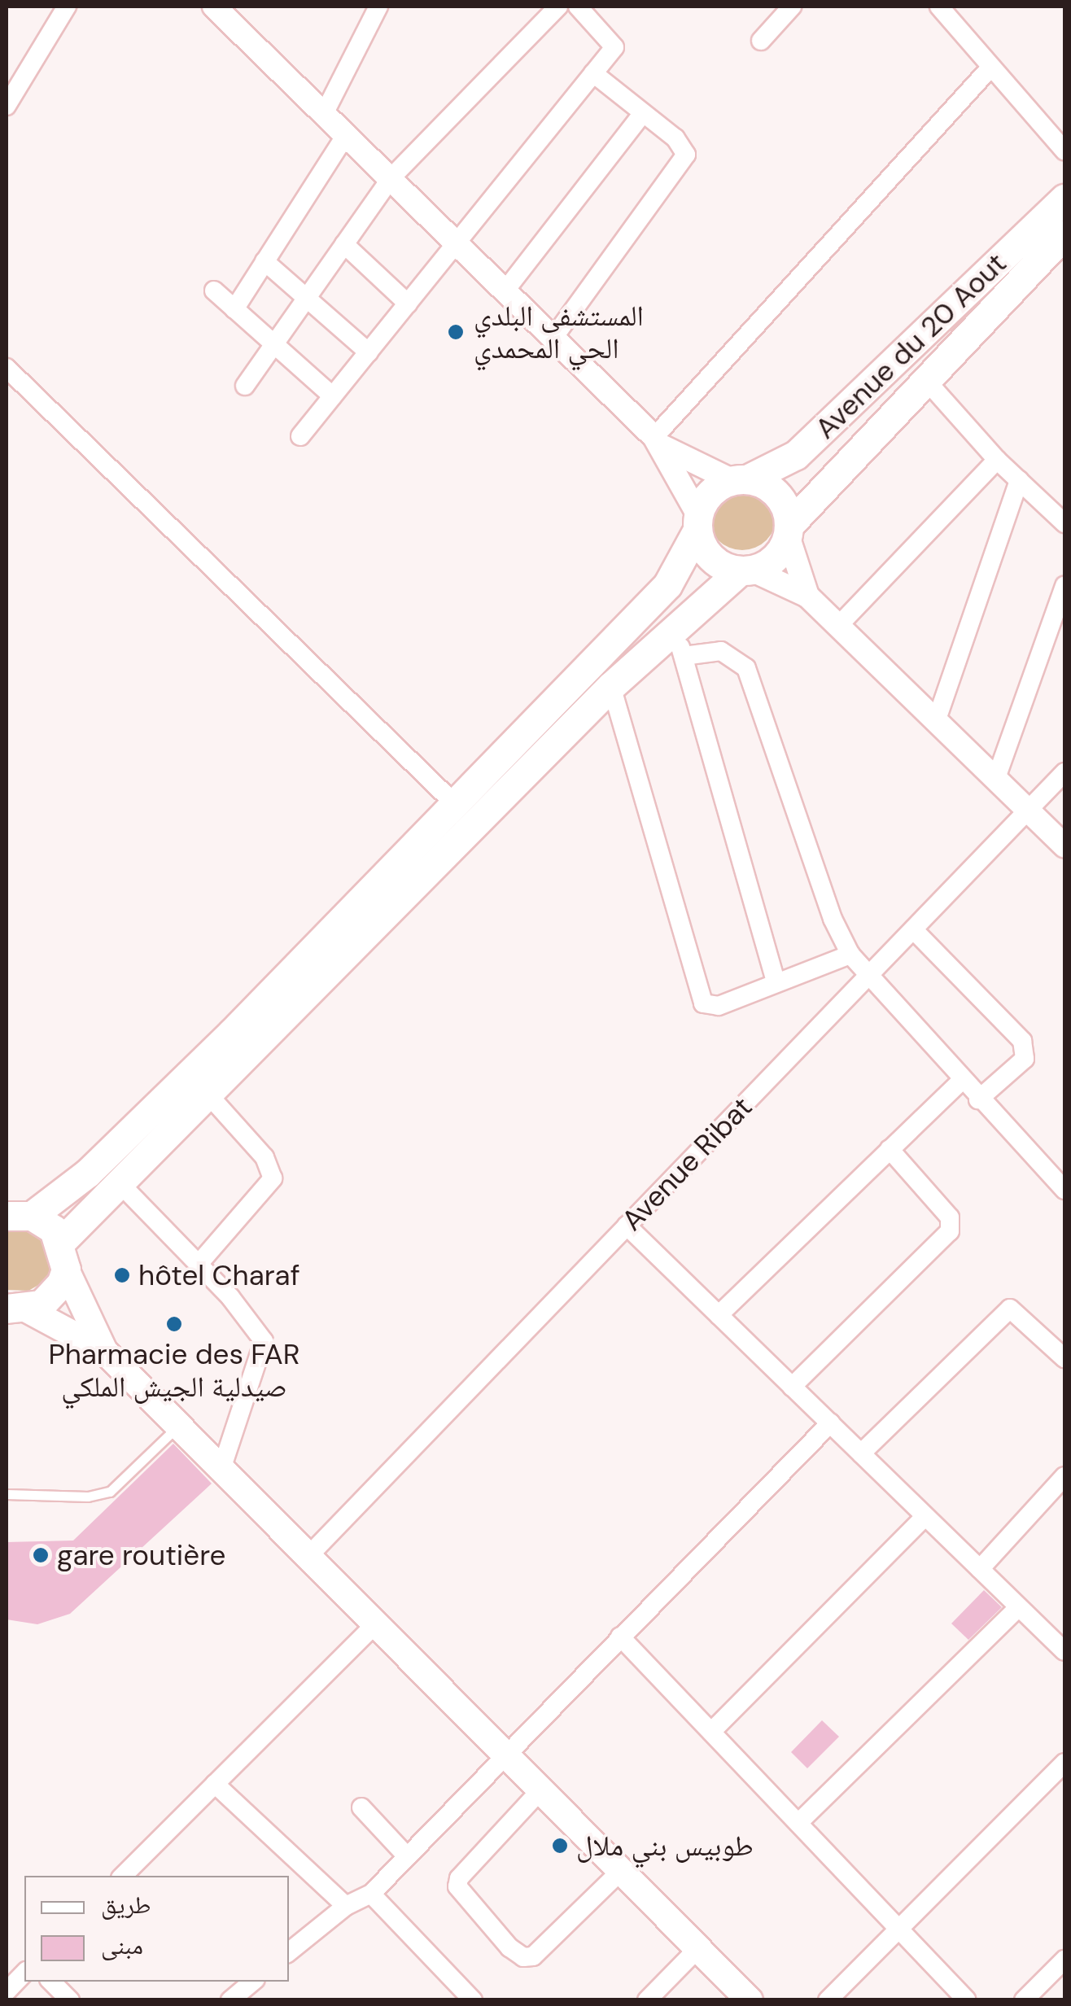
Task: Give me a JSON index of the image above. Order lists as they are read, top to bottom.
{
  "streets": {
    "main road": ["Avenue du 20 Aout"],
    "street": ["Avenue Ribat"]
  },
  "places": [
    "المستشفى البلدي الحي المحمدي",
    "hôtel Charaf",
    "Pharmacie des FAR صيدلية الجيش الملكي",
    "gare routière",
    "طوبيس بني ملال"
  ],
  "legend": ["طريق", "مبنى"]
}
